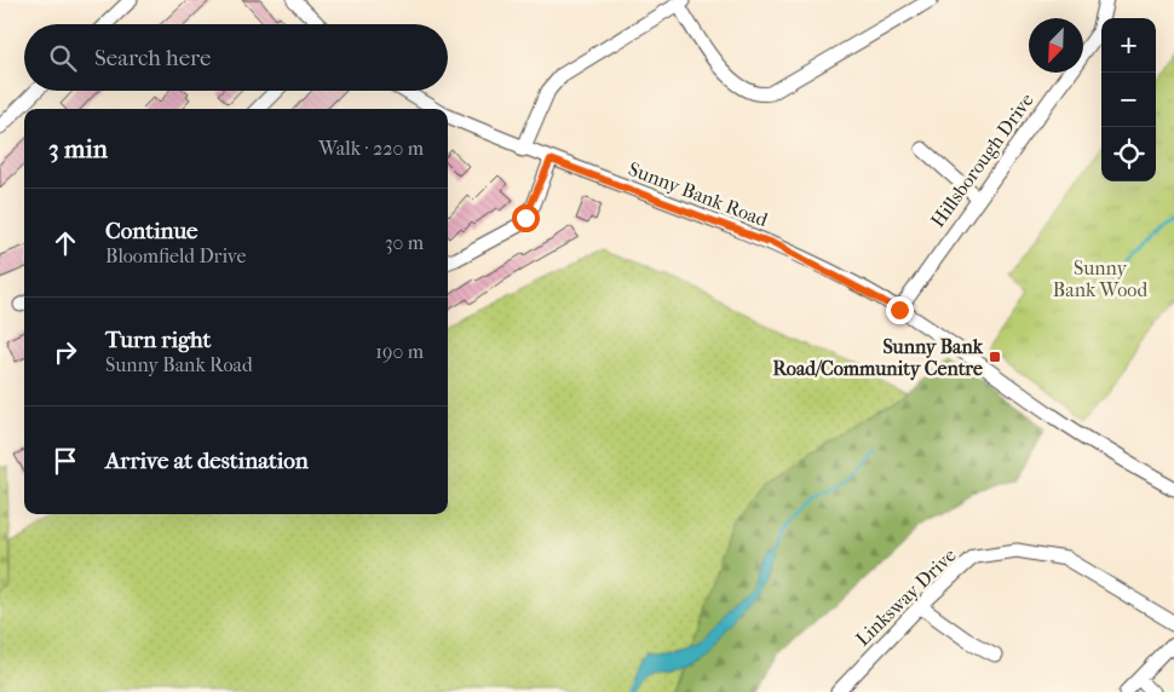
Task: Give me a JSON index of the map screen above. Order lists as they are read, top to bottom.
{
  "streets": {
    "street": ["Hillsborough Drive", "Sunny Bank Road", "Linksway Drive"]
  },
  "crossings": [
    ["Hillsborough Drive", "Sunny Bank Road"]
  ],
  "parks": ["Sunny Bank Wood"],
  "places": {
    "transit": ["Sunny Bank Road/Community Centre"]
  },
  "north": "bottom left",
  "page": {
    "map_buttons": ["+", "−"],
    "search": "Search here",
    "heading": ["3 min", "Walk · 220 m"],
    "list": [
      ["Continue", "Bloomfield Drive", "30 m"],
      ["Turn right", "Sunny Bank Road", "190 m"],
      "Arrive at destination"
    ]
  }
}
